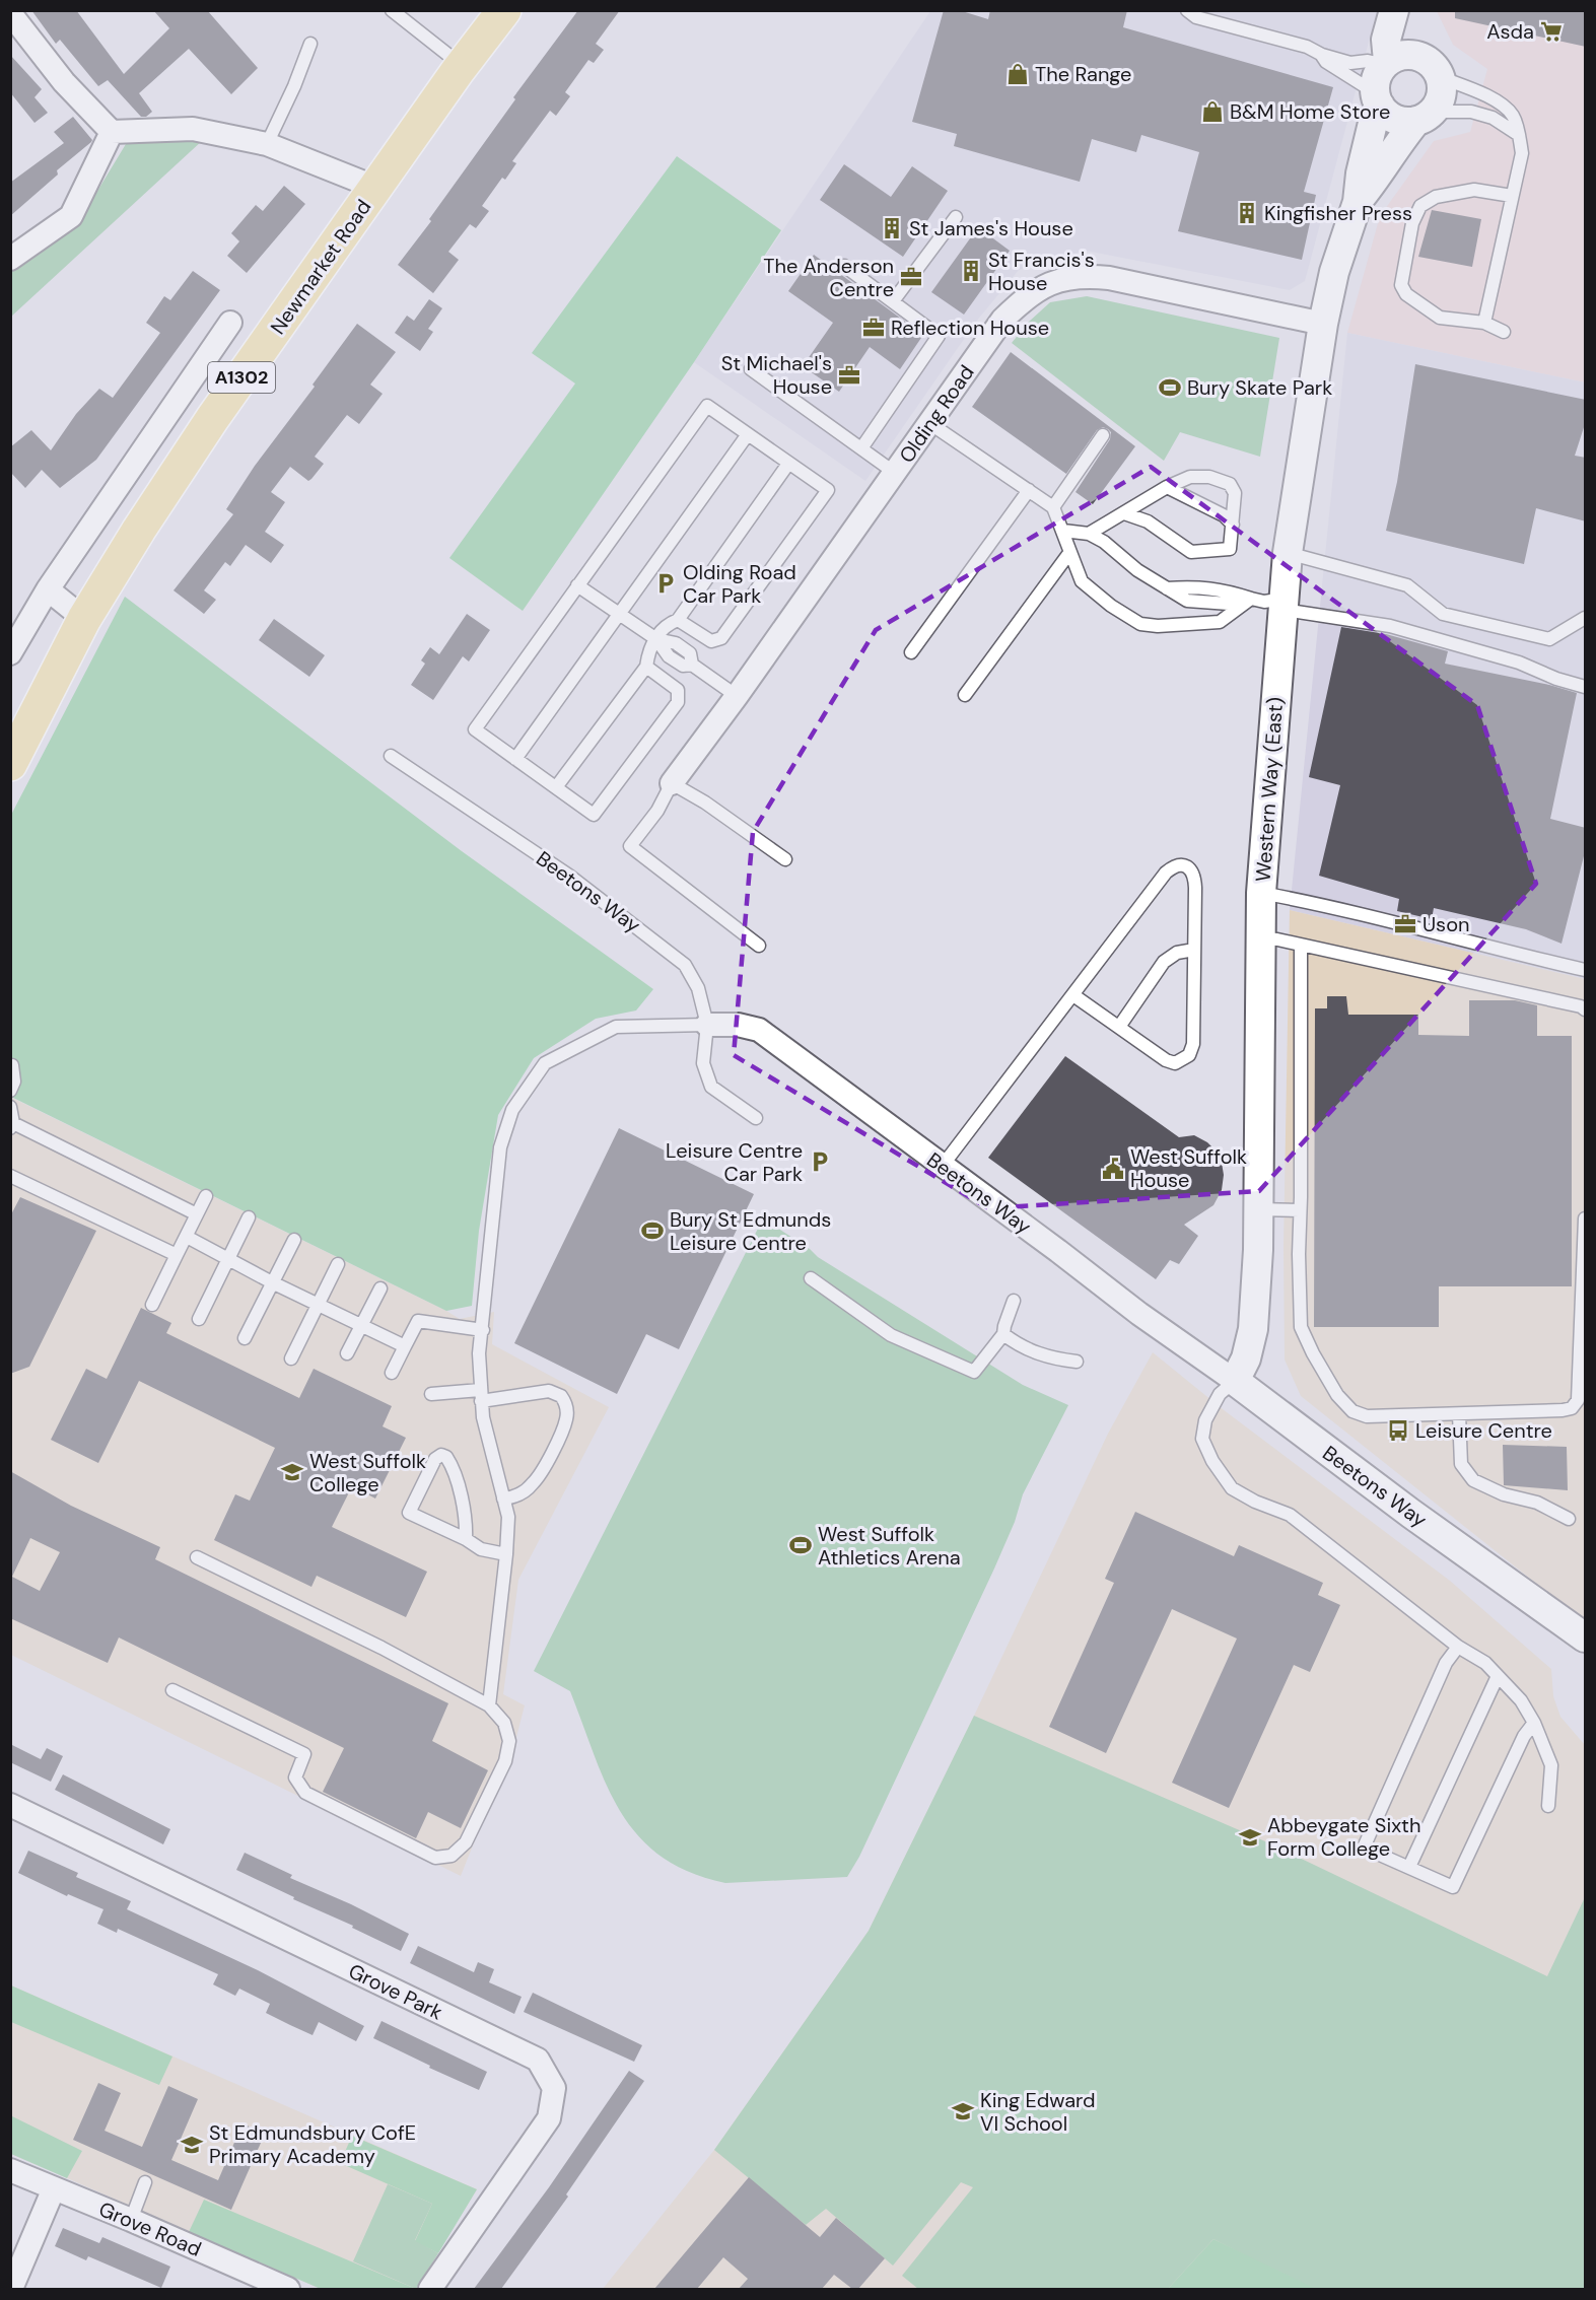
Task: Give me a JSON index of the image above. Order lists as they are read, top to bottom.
{
  "streets": {
    "main road": ["Newmarket Road", "A1302"],
    "street": [
      "Olding Road",
      "Western Way (East)",
      "Beetons Way",
      "Grove Park",
      "Grove Road"
    ]
  },
  "crossings": [
    ["Olding Road", "Western Way (East)"],
    ["Western Way (East)", "Beetons Way"]
  ],
  "places": {
    "supermarket": ["Asda"],
    "shop": ["The Range", "B&M Home Store"],
    "building": ["Kingfisher Press", "St James's House", "St Francis's House"],
    "office": [
      "The Anderson Centre",
      "Reflection House",
      "St Michael's House",
      "Uson"
    ],
    "sports": ["Bury Skate Park", "Bury St Edmunds Leisure Centre", "West Suffolk Athletics Arena"],
    "parking": ["Olding Road Car Park", "Leisure Centre Car Park"],
    "public building": ["West Suffolk House"],
    "bus stop": ["Leisure Centre"],
    "school or university": [
      "West Suffolk College",
      "Abbeygate Sixth Form College",
      "King Edward VI School",
      "St Edmundsbury CofE Primary Academy"
    ]
  }
}
